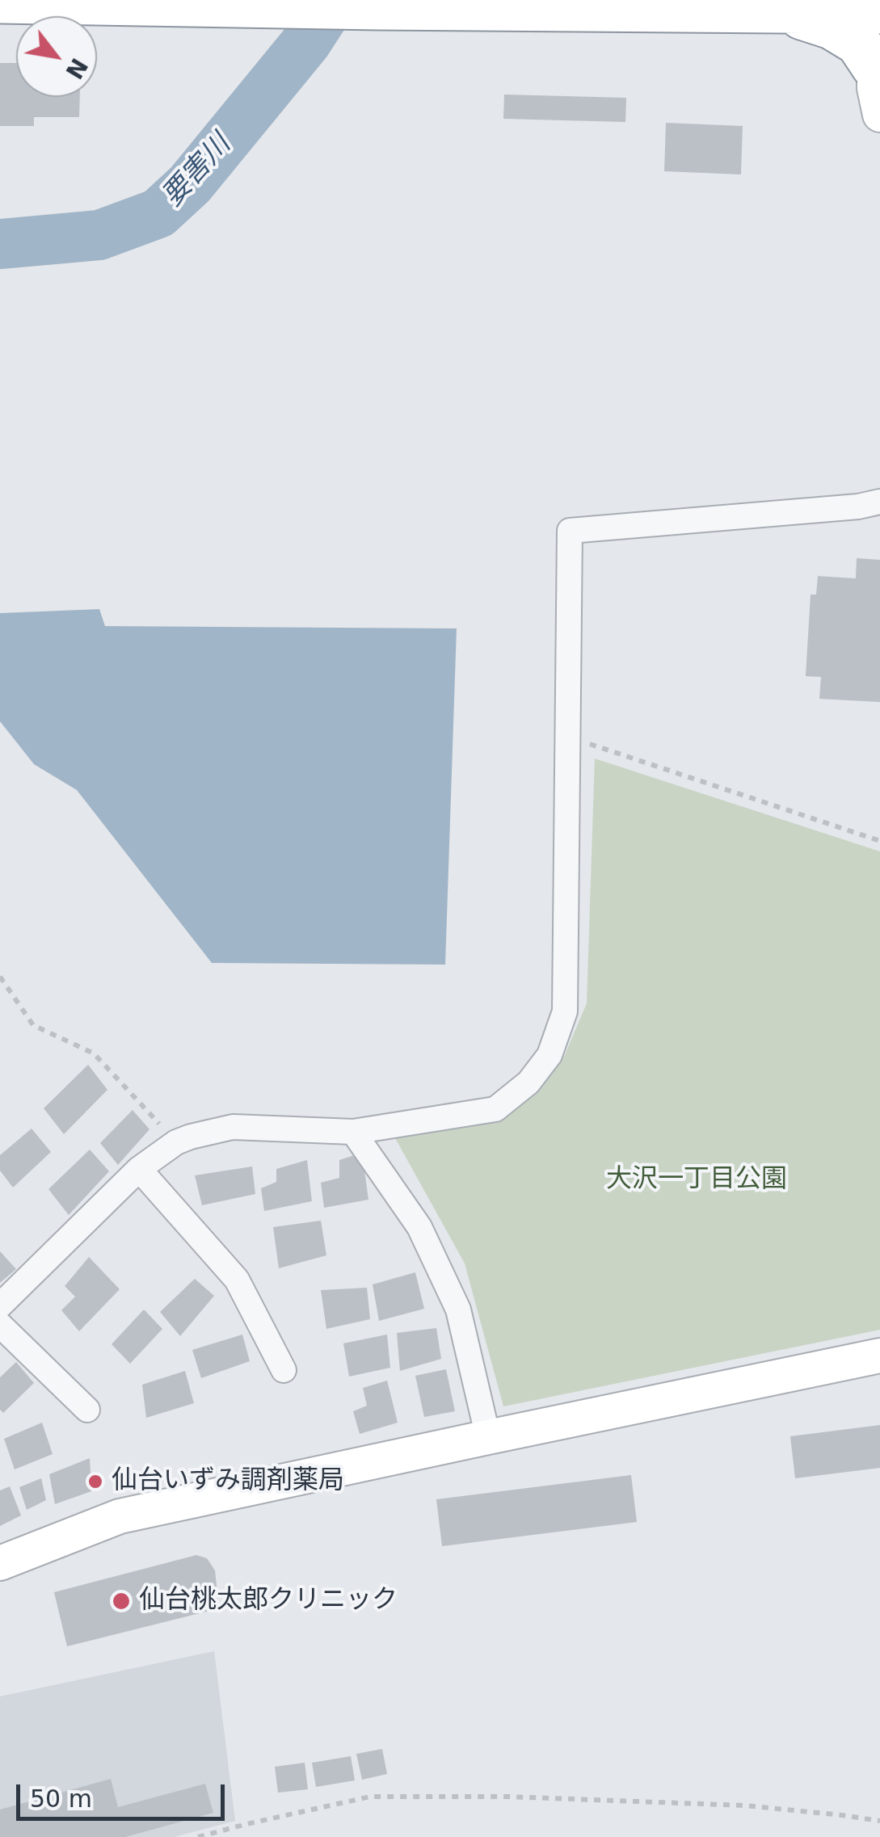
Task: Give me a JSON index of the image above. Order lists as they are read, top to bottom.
{
  "water": ["要害川"],
  "parks": ["大沢一丁目公園"],
  "places": ["仙台いずみ調剤薬局", "仙台桃太郎クリニック"],
  "scale_bar": "50 m",
  "north": "bottom right"
}
